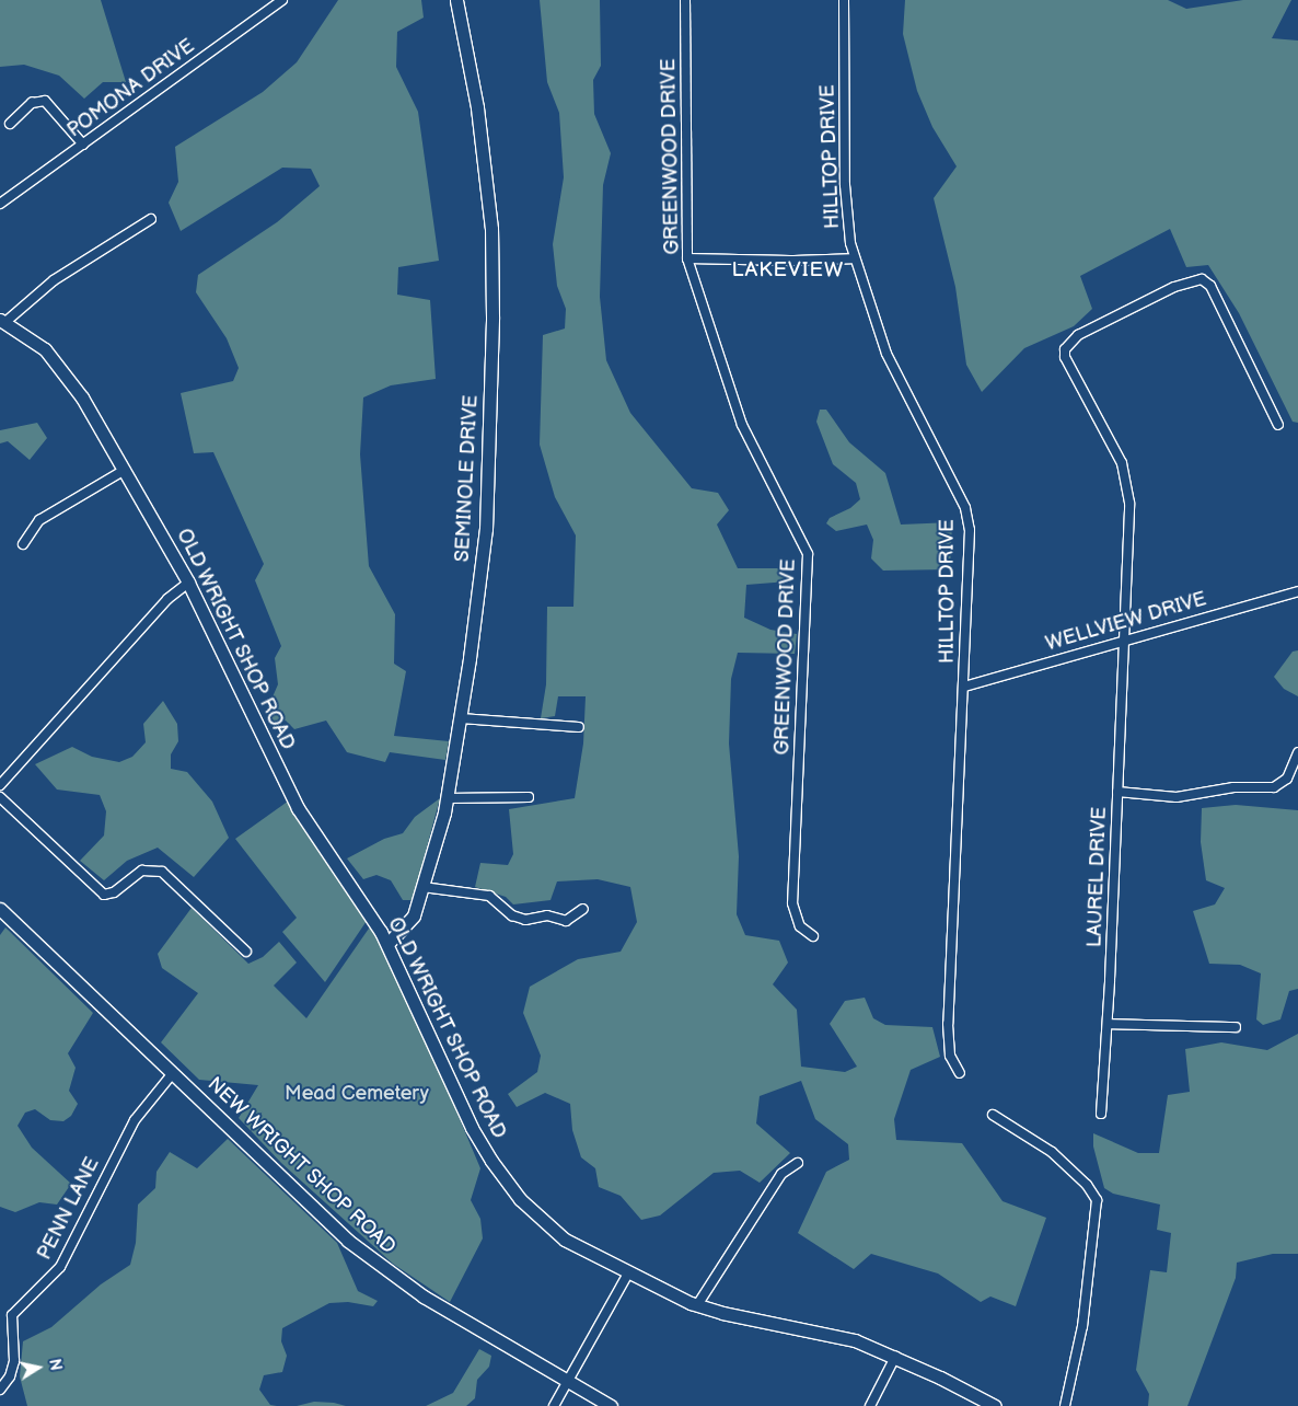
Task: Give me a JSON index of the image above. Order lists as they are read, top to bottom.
{
  "streets": {
    "street": [
      "POMONA DRIVE",
      "GREENWOOD DRIVE",
      "HILLTOP DRIVE",
      "SEMINOLE DRIVE",
      "WELLVIEW DRIVE",
      "OLD WRIGHT SHOP ROAD",
      "LAUREL DRIVE",
      "NEW WRIGHT SHOP ROAD",
      "PENN LANE"
    ]
  },
  "crossings": [
    ["HILLTOP DRIVE", "WELLVIEW DRIVE"],
    ["SEMINOLE DRIVE", "OLD WRIGHT SHOP ROAD"],
    ["WELLVIEW DRIVE", "LAUREL DRIVE"],
    ["NEW WRIGHT SHOP ROAD", "PENN LANE"]
  ],
  "districts": ["LAKEVIEW"],
  "parks": ["Mead Cemetery"],
  "north": "right"
}
